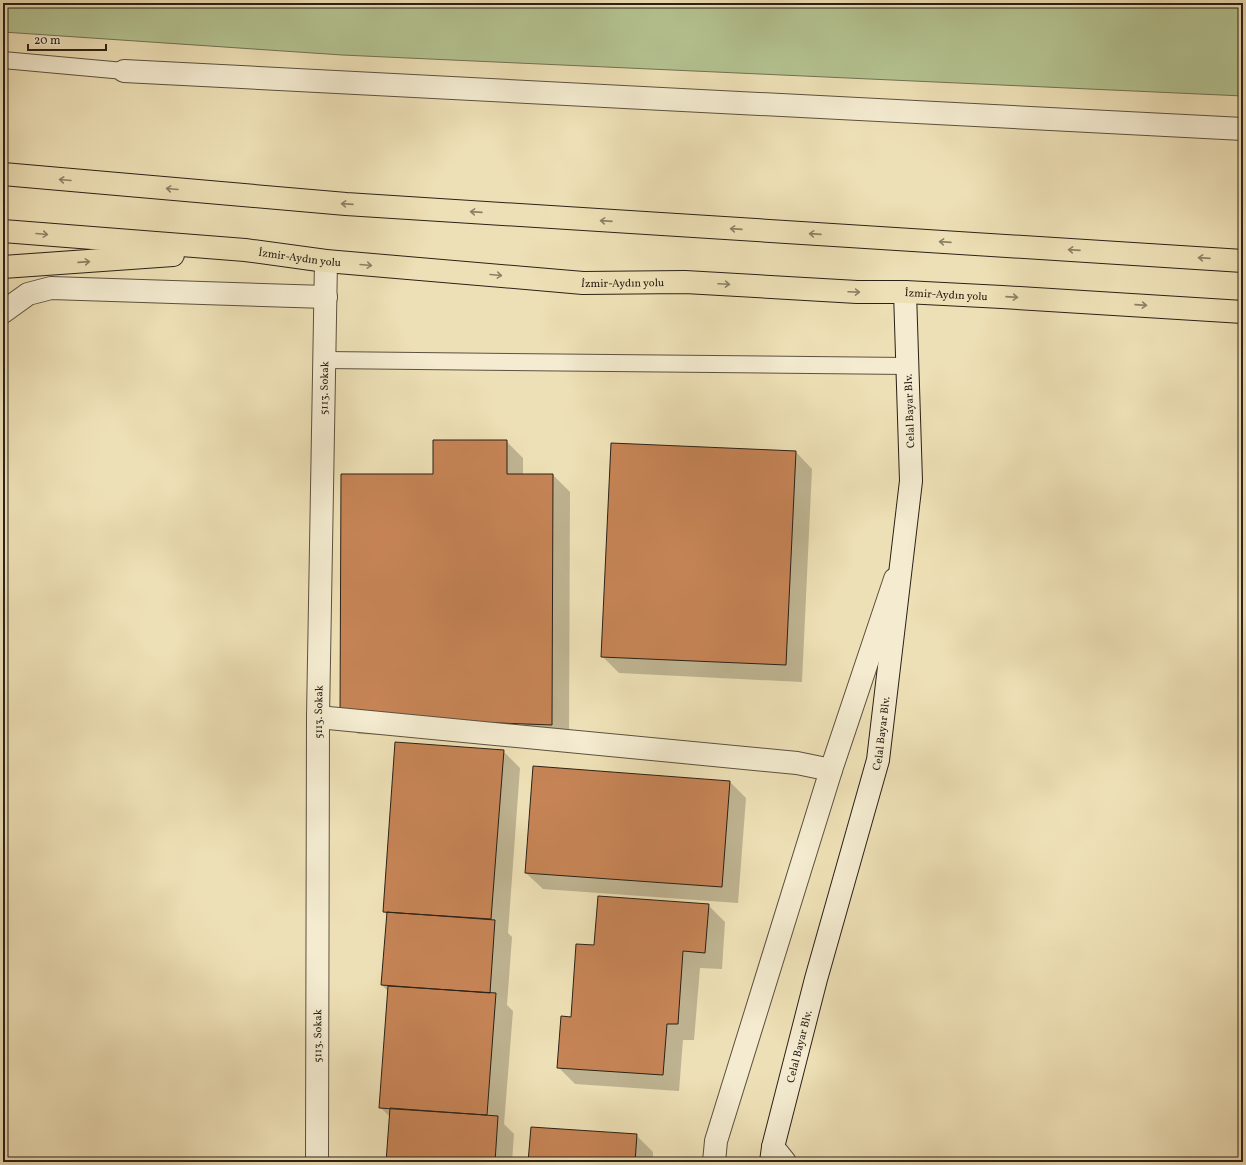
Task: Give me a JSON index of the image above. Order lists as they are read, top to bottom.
{
  "streets": {
    "highway": ["İzmir-Aydın yolu"],
    "street": ["5113. Sokak", "Celal Bayar Blv."]
  },
  "crossings": [
    ["İzmir-Aydın yolu", "5113. Sokak"],
    ["İzmir-Aydın yolu", "Celal Bayar Blv."]
  ],
  "scale_bar": "20 m"
}
